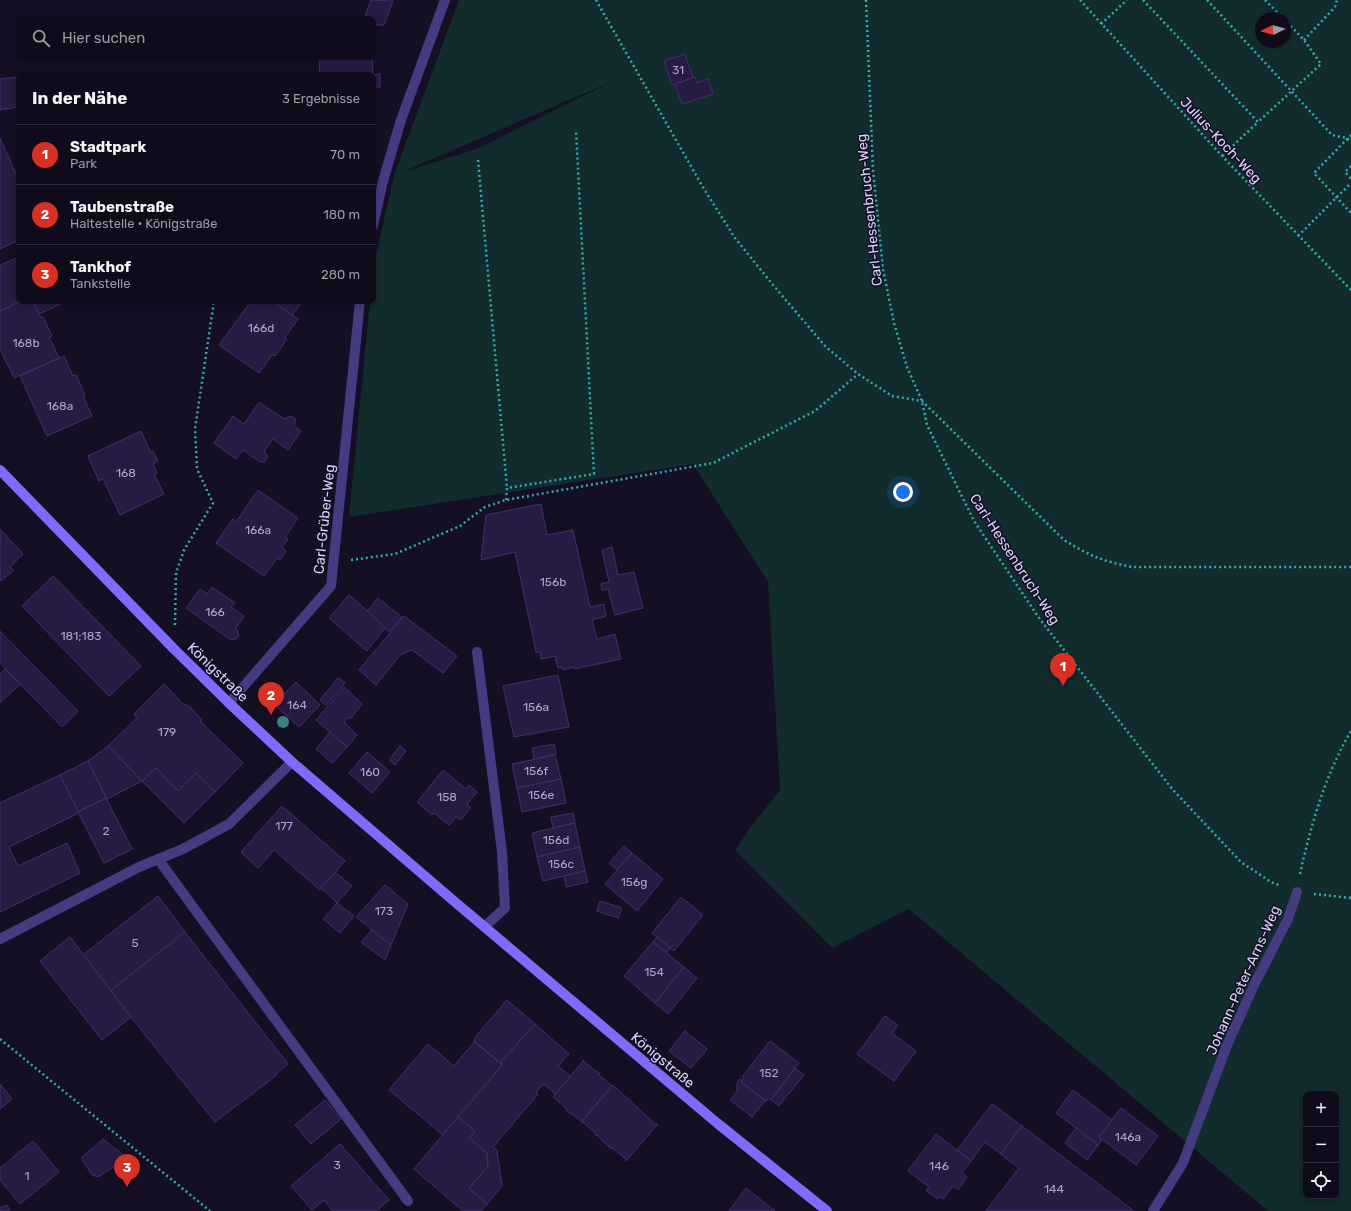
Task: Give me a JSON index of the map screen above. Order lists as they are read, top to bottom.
{
  "streets": {
    "main road": ["Königstraße"],
    "street": ["Carl-Grüber-Weg", "Johann-Peter-Arns-Weg"],
    "path": ["Julius-Koch-Weg", "Carl-Hessenbruch-Weg"]
  },
  "crossings": [
    ["Carl-Hessenbruch-Weg", "Johann-Peter-Arns-Weg"],
    ["Carl-Grüber-Weg", "Königstraße"]
  ],
  "house_numbers": [
    "31",
    "166d",
    "168b",
    "168a",
    "168",
    "166a",
    "156b",
    "166",
    "181;183",
    "164",
    "156a",
    "179",
    "156f",
    "160",
    "156e",
    "158",
    "177",
    "2",
    "156d",
    "156c",
    "156g",
    "173",
    "5",
    "154",
    "152",
    "146a",
    "3",
    "146",
    "1",
    "144"
  ],
  "north": "left",
  "page": {
    "search": "Hier suchen",
    "heading": ["In der Nähe", "3 Ergebnisse"],
    "list": [
      {
        "mark": "1",
        "name": "Stadtpark",
        "note": "Park",
        "value": "70 m"
      },
      {
        "mark": "2",
        "name": "Taubenstraße",
        "note": "Haltestelle · Königstraße",
        "value": "180 m"
      },
      {
        "mark": "3",
        "name": "Tankhof",
        "note": "Tankstelle",
        "value": "280 m"
      }
    ],
    "pins": ["1", "2", "3"],
    "map_buttons": ["+", "−"]
  }
}
